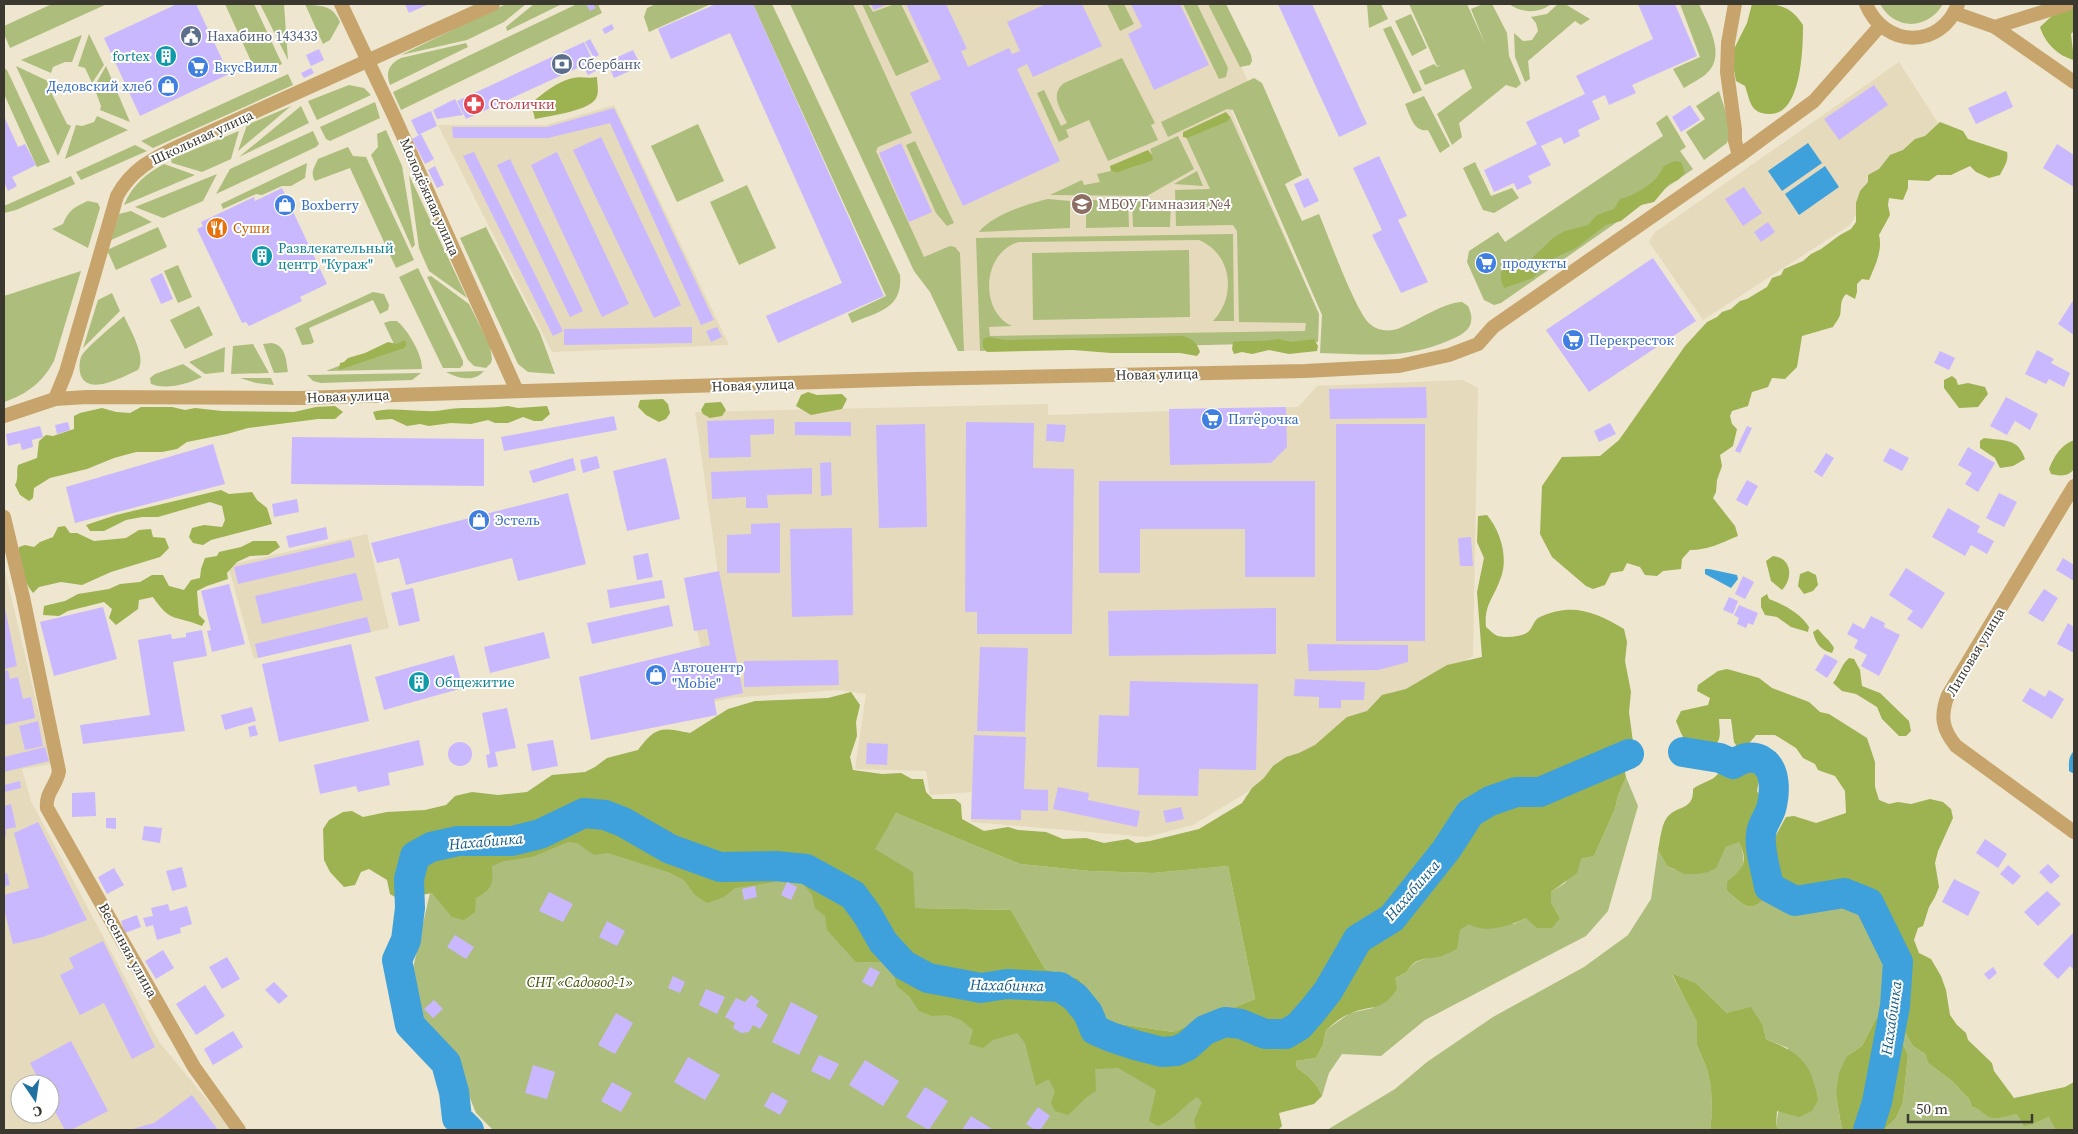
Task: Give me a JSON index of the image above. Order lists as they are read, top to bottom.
{
  "streets": {
    "street": [
      "Школьная улица",
      "Молодёжная улица",
      "Новая улица",
      "Липовая улица",
      "Весенняя улица"
    ]
  },
  "crossings": [
    ["Школьная улица", "Молодёжная улица"],
    ["Школьная улица", "Новая улица"],
    ["Молодёжная улица", "Новая улица"]
  ],
  "water": ["Нахабинка"],
  "parks": ["СНТ «Садовод-1»"],
  "places": {
    "public building": ["Нахабино 143433"],
    "building": ["fortex", "Развлекательный центр \"Кураж\"", "Общежитие"],
    "bank": ["Сбербанк"],
    "supermarket": [
      "ВкусВилл",
      "продукты",
      "Перекресток",
      "Пятёрочка"
    ],
    "shop": [
      "Дедовский хлеб",
      "Boxberry",
      "Эстель",
      "Автоцентр \"Mobie\""
    ],
    "pharmacy": ["Столички"],
    "school or university": ["МБОУ Гимназия №4"],
    "restaurant": ["Суши"]
  },
  "scale_bar": "50 m",
  "north": "bottom"
}
